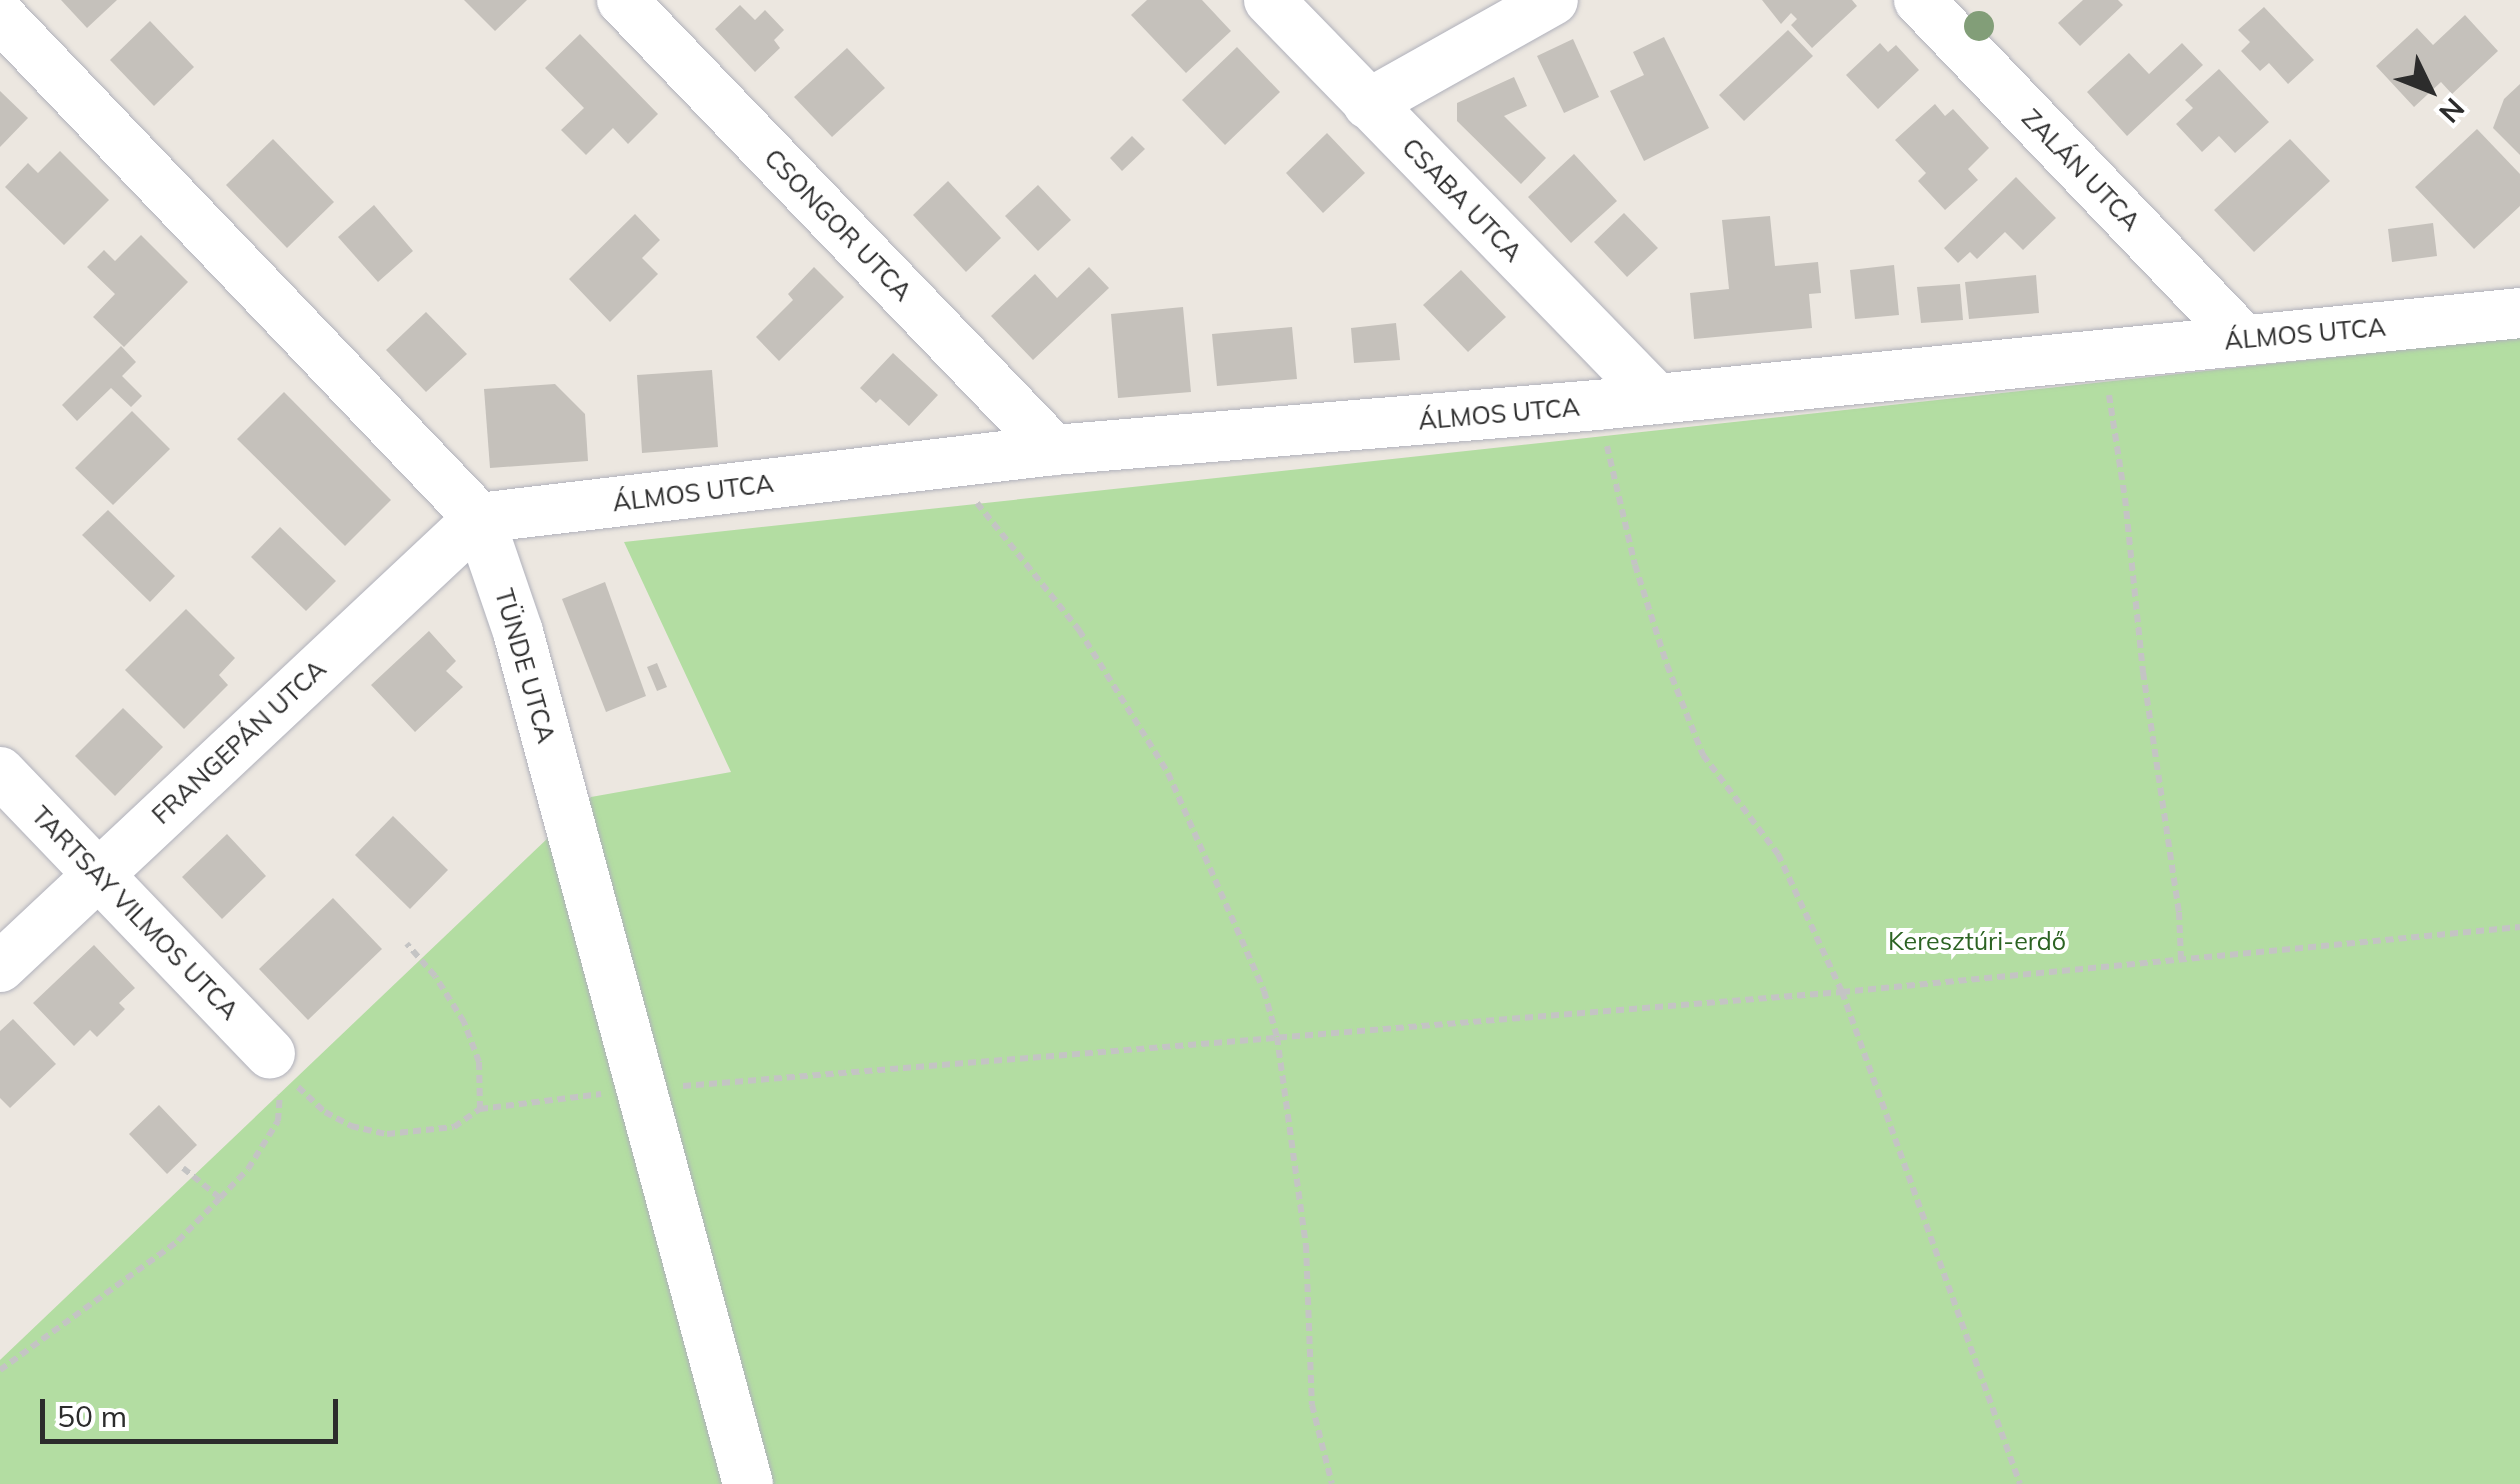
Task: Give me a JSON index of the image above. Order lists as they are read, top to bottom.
{
  "streets": {
    "street": [
      "ZALÁN UTCA",
      "CSABA UTCA",
      "CSONGOR UTCA",
      "ÁLMOS UTCA",
      "TÜNDE UTCA",
      "FRANGEPÁN UTCA",
      "TARTSAY VILMOS UTCA"
    ]
  },
  "crossings": [
    ["ZALÁN UTCA", "ÁLMOS UTCA"],
    ["CSABA UTCA", "ÁLMOS UTCA"],
    ["CSONGOR UTCA", "ÁLMOS UTCA"],
    ["ÁLMOS UTCA", "TÜNDE UTCA"],
    ["ÁLMOS UTCA", "FRANGEPÁN UTCA"],
    ["TÜNDE UTCA", "FRANGEPÁN UTCA"],
    ["FRANGEPÁN UTCA", "TARTSAY VILMOS UTCA"]
  ],
  "parks": ["Keresztúri-erdő"],
  "scale_bar": "50 m",
  "north": "bottom right"
}
